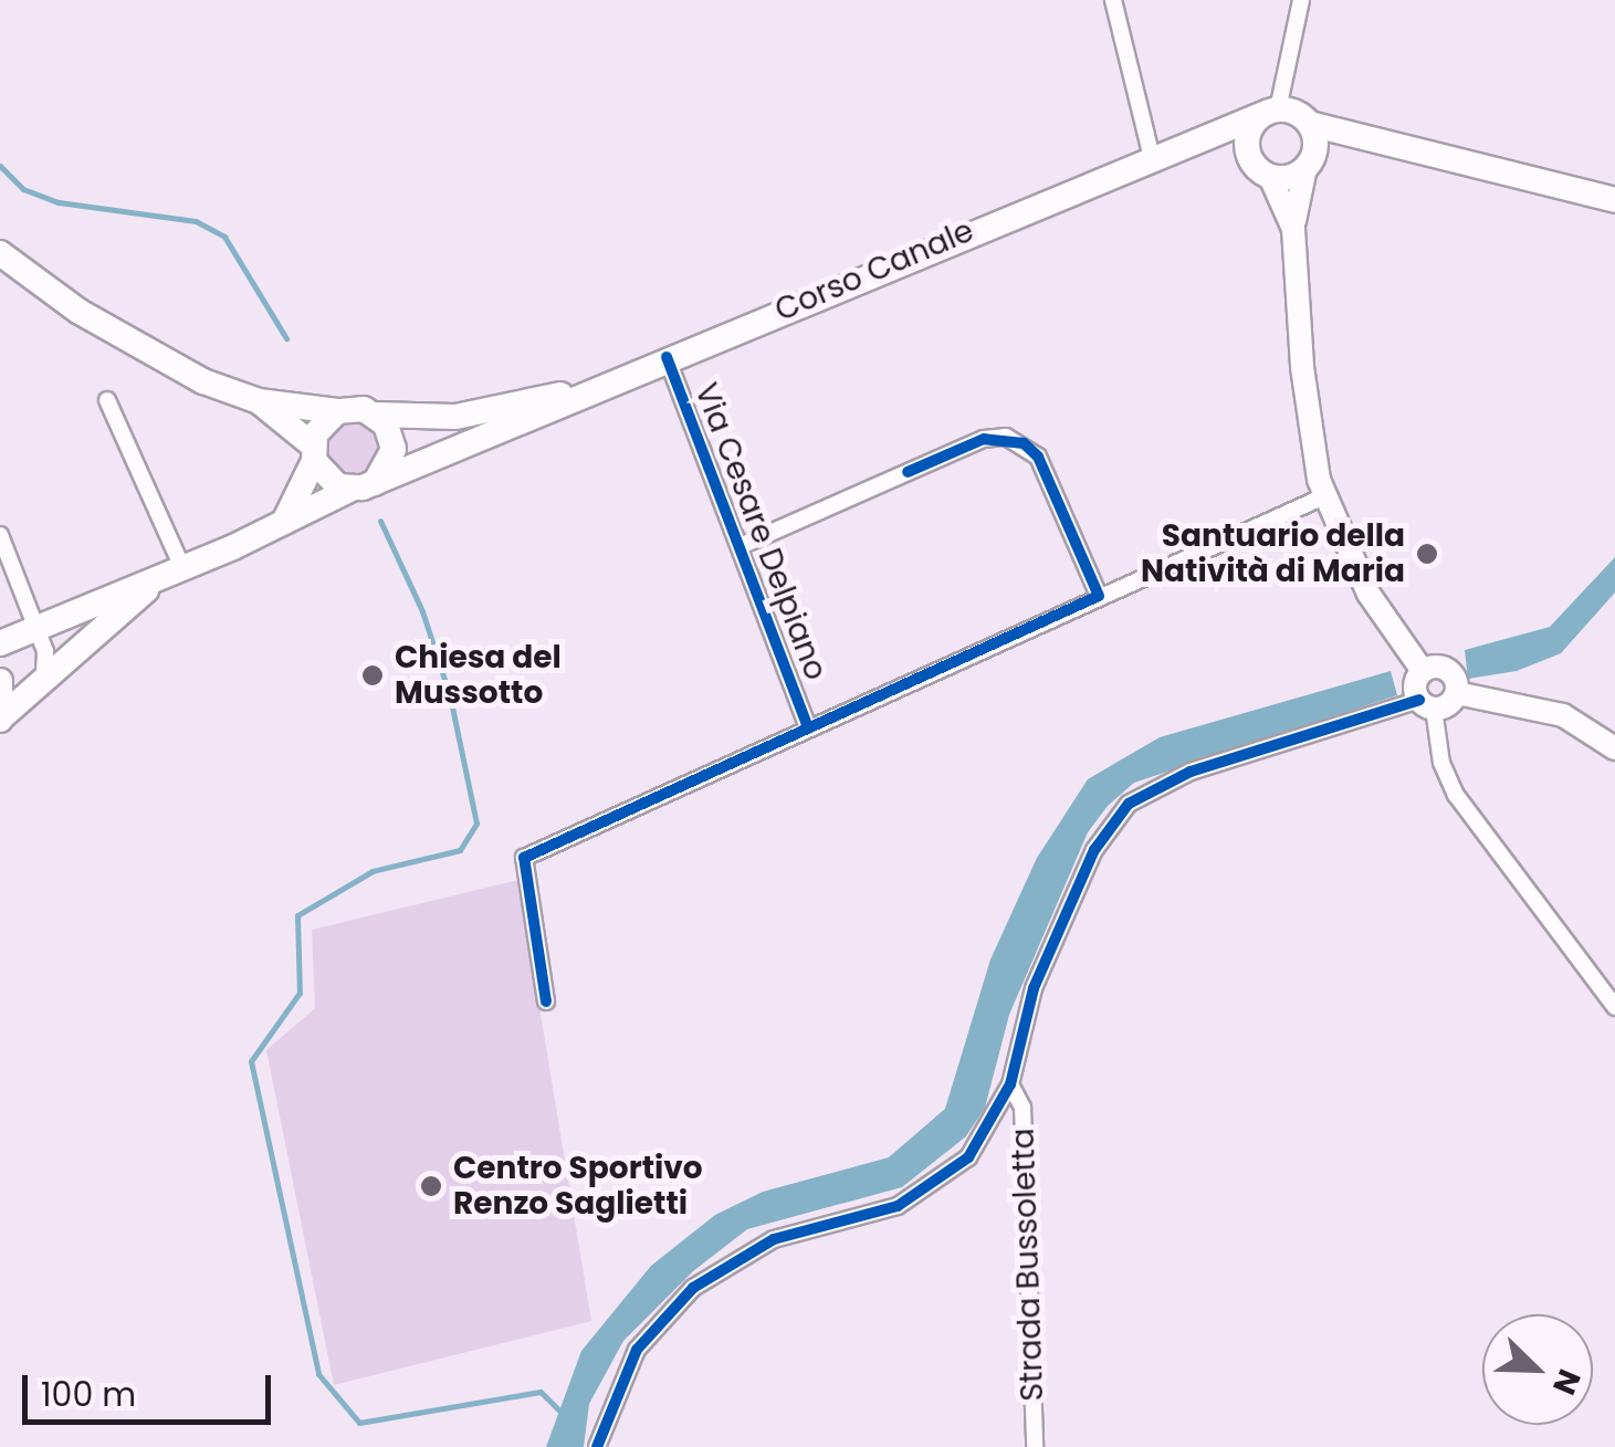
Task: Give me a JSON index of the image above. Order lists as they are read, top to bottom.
{
  "streets": {
    "main road": ["Corso Canale"],
    "street": ["Via Cesare Delpiano", "Strada Bussoletta"]
  },
  "crossings": [
    ["Corso Canale", "Via Cesare Delpiano"]
  ],
  "places": ["Santuario della Natività di Maria", "Chiesa del Mussotto", "Centro Sportivo Renzo Saglietti"],
  "scale_bar": "100 m",
  "north": "bottom right"
}
